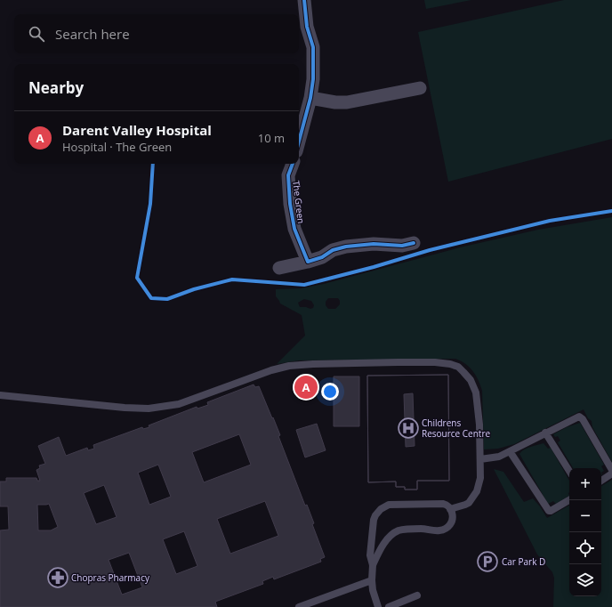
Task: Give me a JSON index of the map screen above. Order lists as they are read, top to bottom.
{
  "streets": {
    "street": ["The Green"]
  },
  "places": {
    "hospital": ["Childrens Resource Centre"],
    "parking": ["Car Park D"],
    "pharmacy": ["Chopras Pharmacy"]
  },
  "page": {
    "search": "Search here",
    "heading": "Nearby",
    "list": [
      {
        "mark": "A",
        "name": "Darent Valley Hospital",
        "note": "Hospital · The Green",
        "value": "10 m"
      }
    ],
    "pins": "A",
    "map_buttons": ["+", "−"]
  }
}
